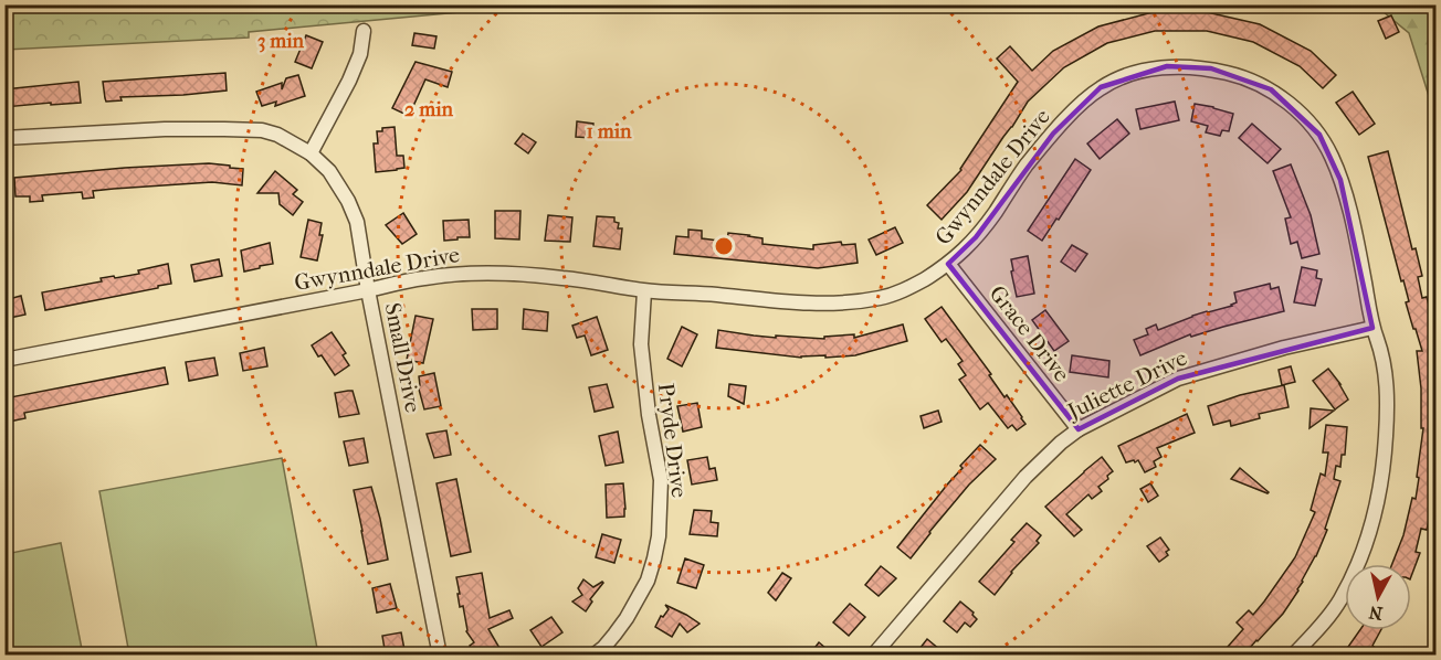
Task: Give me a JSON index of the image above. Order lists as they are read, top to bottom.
{
  "streets": {
    "street": [
      "Gwynndale Drive",
      "Grace Drive",
      "Small Drive",
      "Juliette Drive",
      "Pryde Drive"
    ]
  },
  "crossings": [
    ["Gwynndale Drive", "Grace Drive"],
    ["Gwynndale Drive", "Small Drive"],
    ["Gwynndale Drive", "Juliette Drive"],
    ["Gwynndale Drive", "Pryde Drive"],
    ["Grace Drive", "Juliette Drive"]
  ],
  "north": "bottom",
  "rings": ["3 min", "2 min", "1 min"]
}
